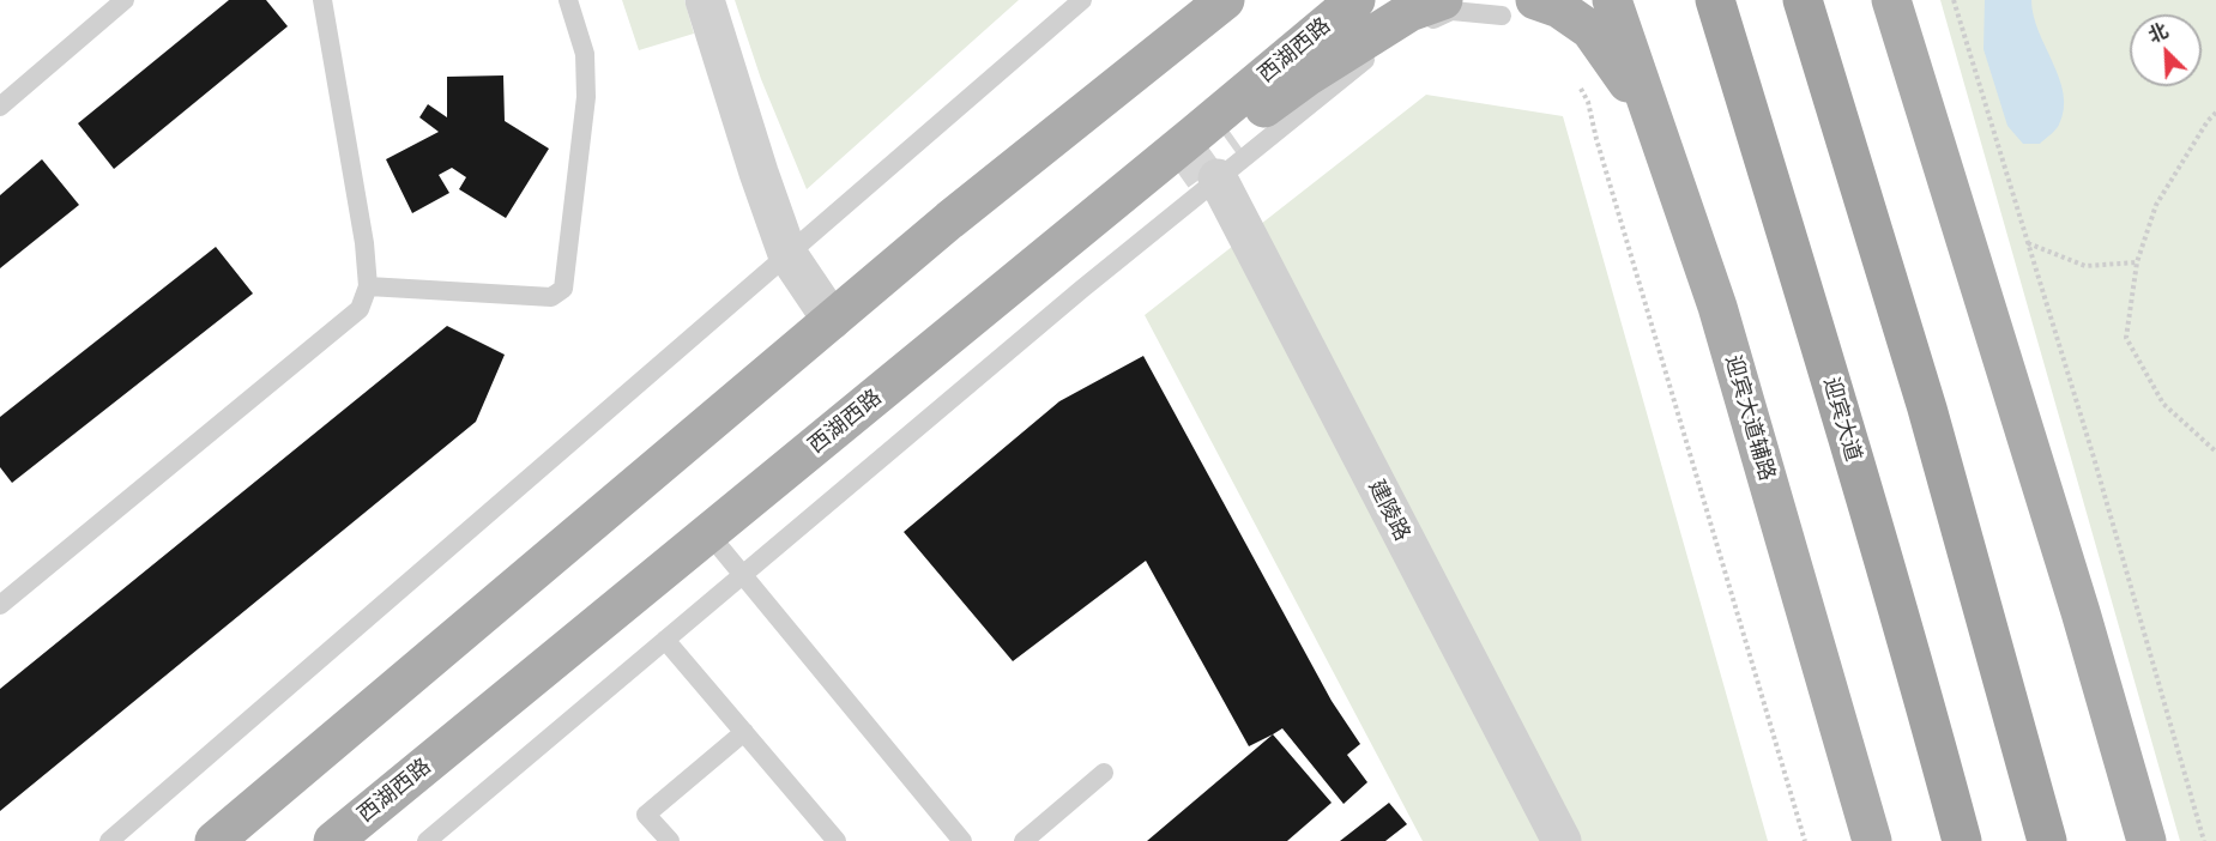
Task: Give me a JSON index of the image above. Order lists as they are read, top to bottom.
{
  "streets": {
    "highway": ["迎宾大道"],
    "main road": ["西湖西路", "迎宾大道辅路"],
    "street": ["建陵路"]
  },
  "north": "top left"
}
